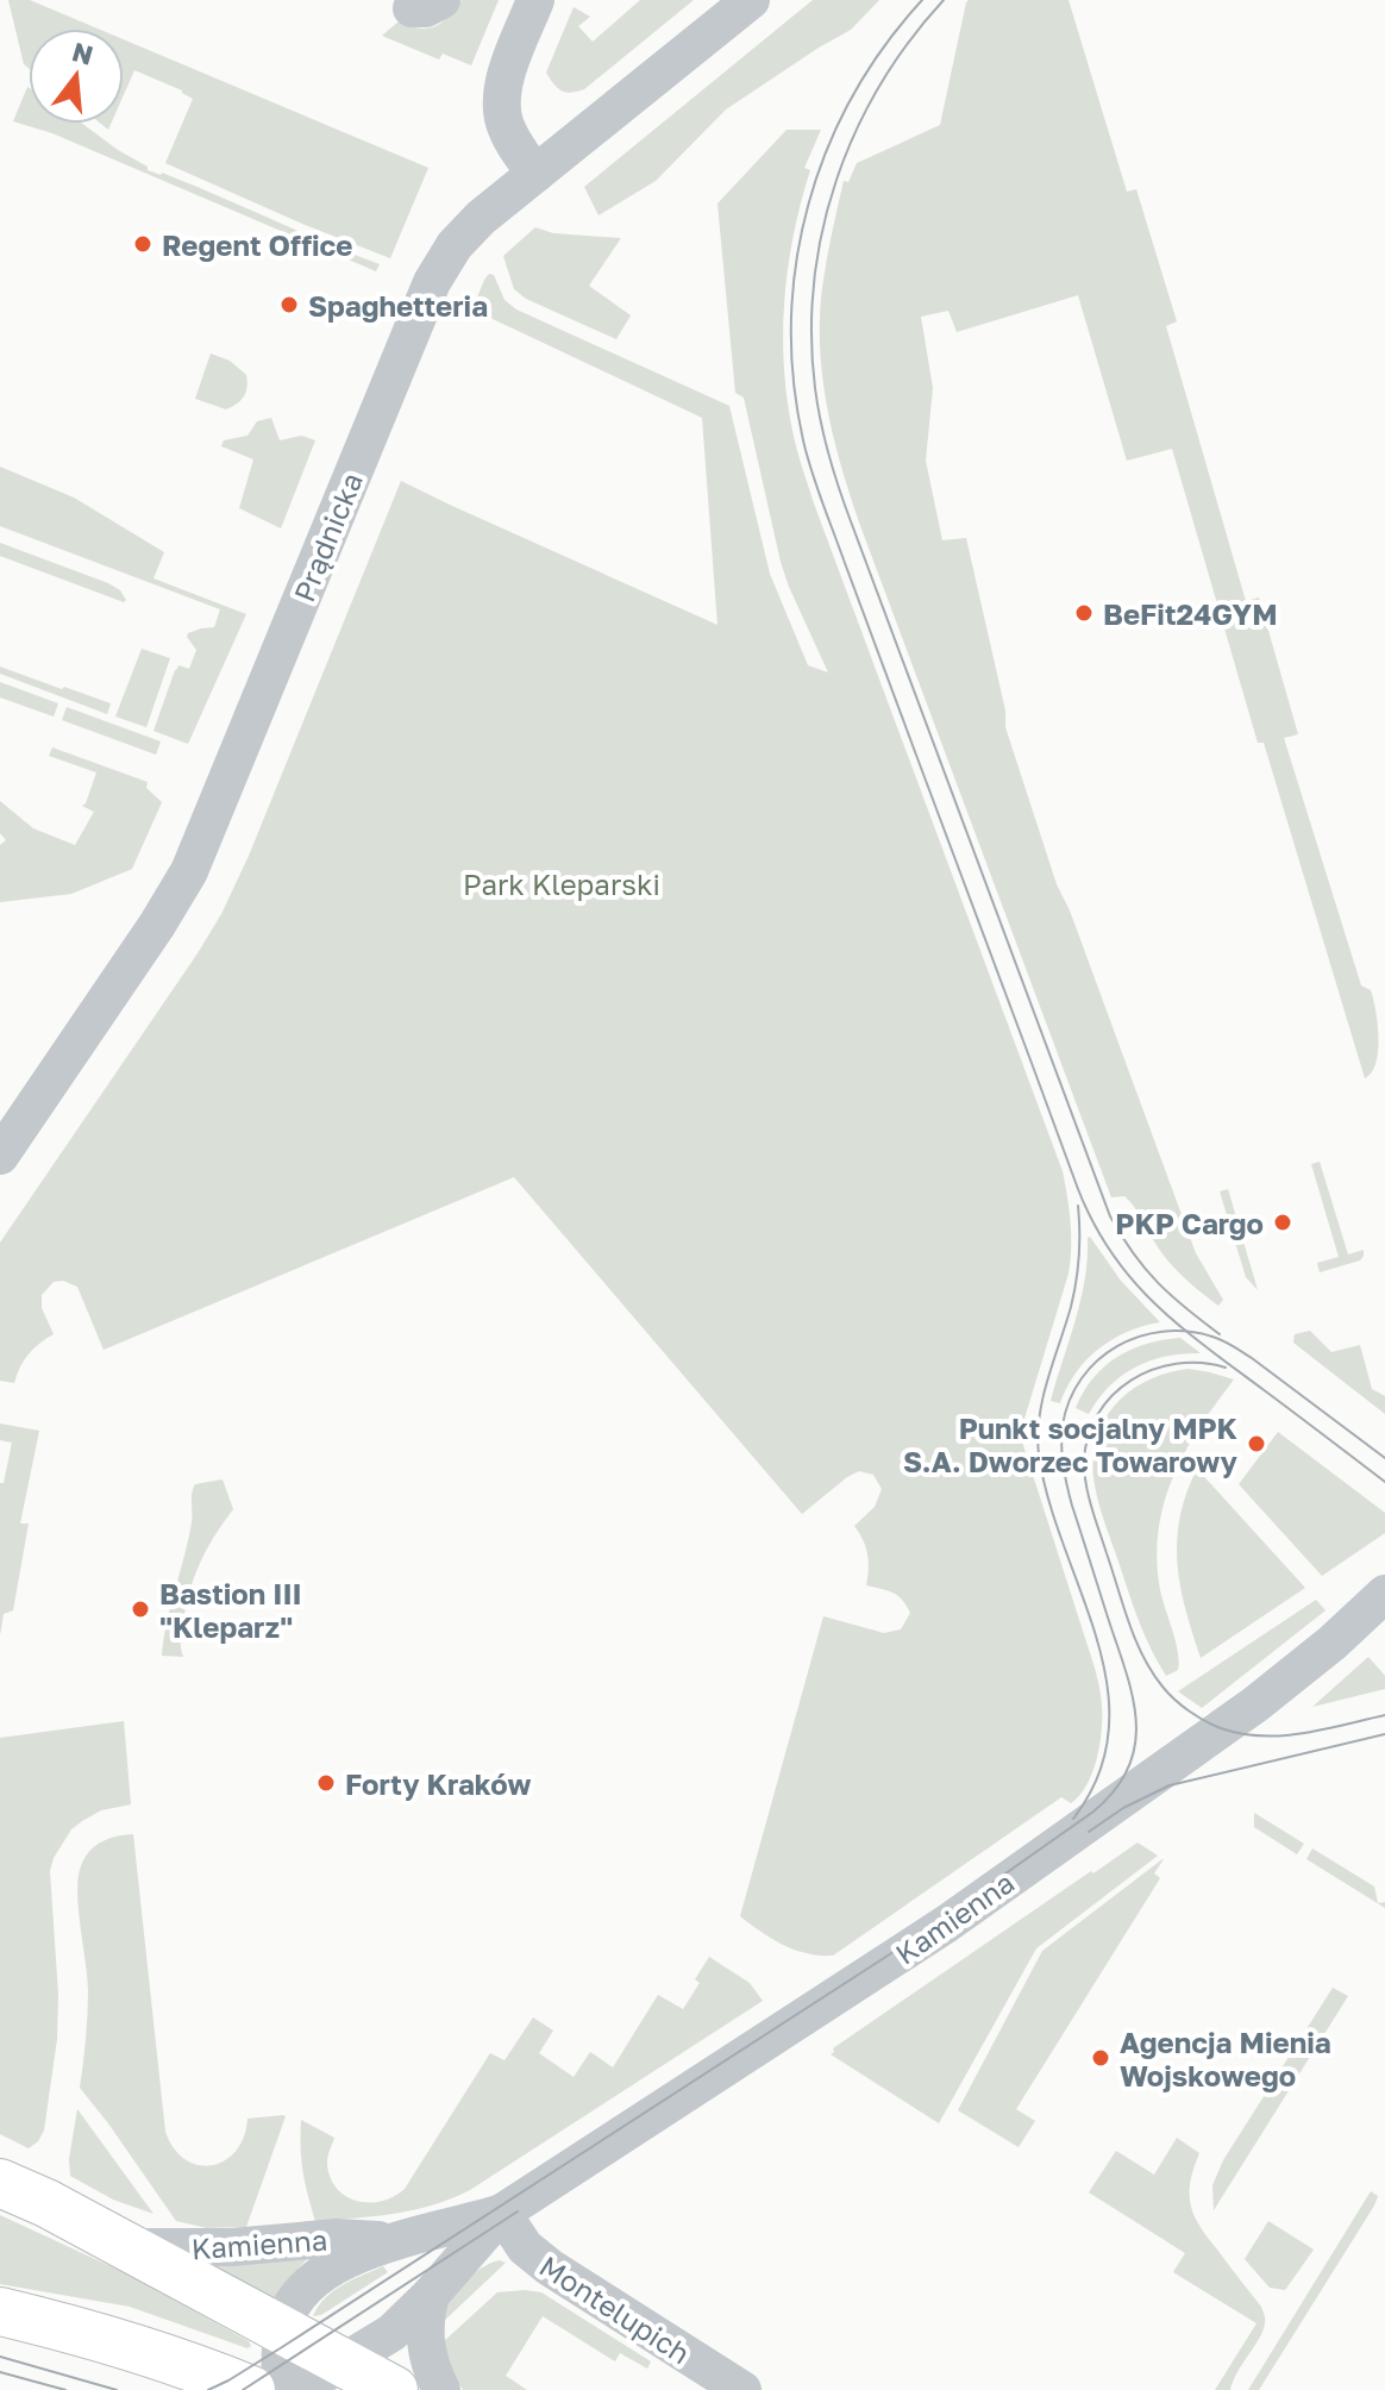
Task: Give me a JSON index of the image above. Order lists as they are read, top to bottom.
{
  "streets": {
    "street": ["Prądnicka", "Kamienna", "Montelupich"]
  },
  "crossings": [
    ["Kamienna", "Montelupich"]
  ],
  "parks": ["Park Kleparski"],
  "places": [
    "Regent Office",
    "Spaghetteria",
    "BeFit24GYM",
    "PKP Cargo",
    "Punkt socjalny MPK S.A. Dworzec Towarowy",
    "Bastion III \"Kleparz\"",
    "Forty Kraków",
    "Agencja Mienia Wojskowego"
  ],
  "north": "top"
}
